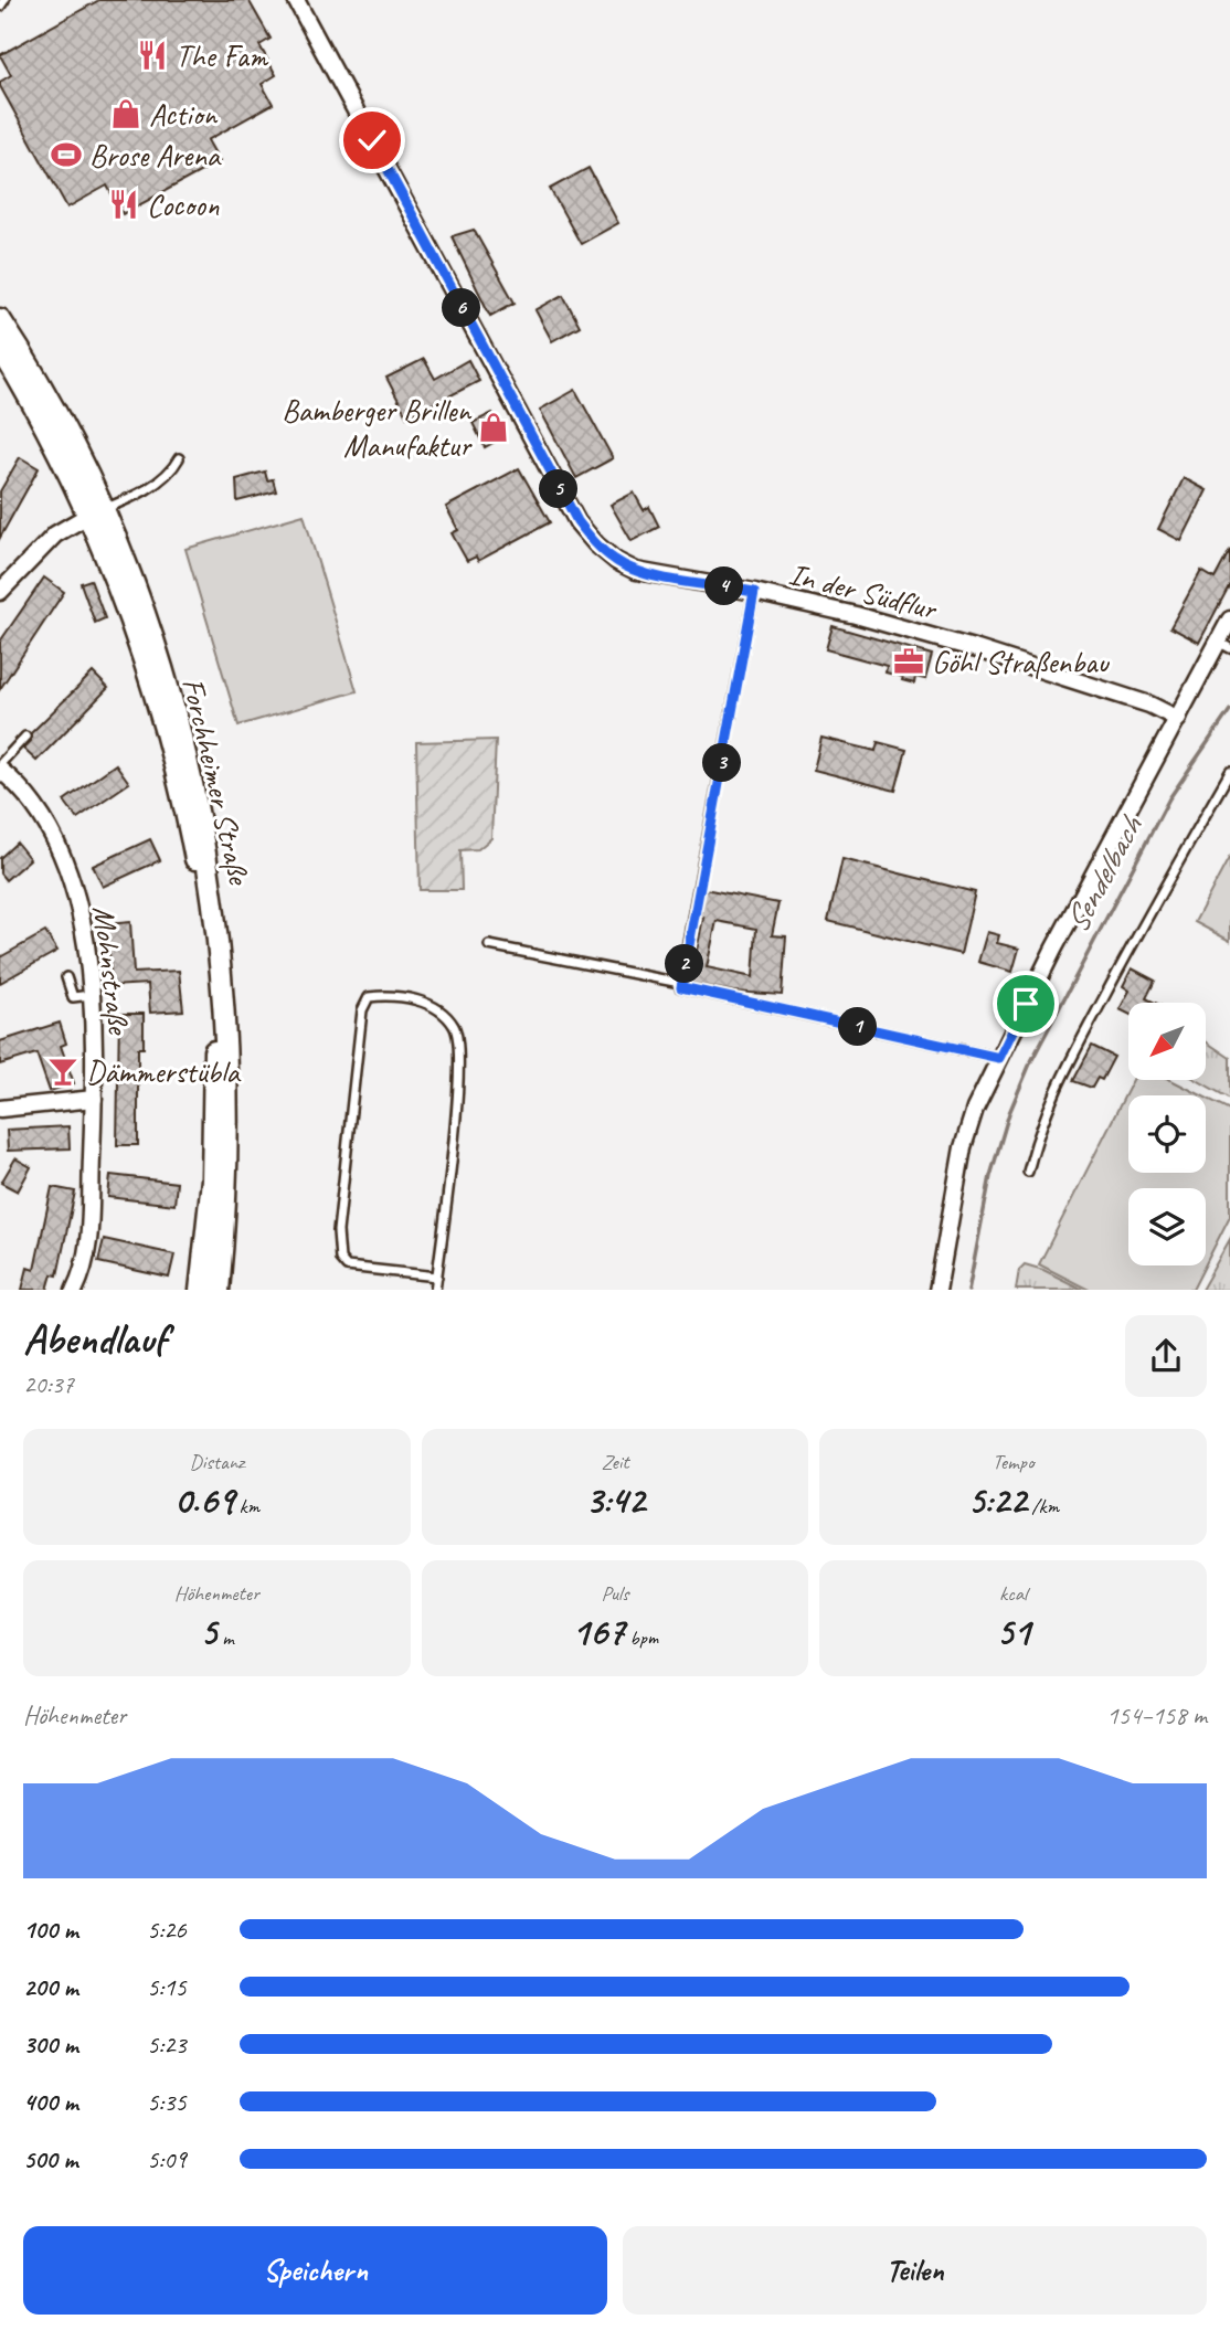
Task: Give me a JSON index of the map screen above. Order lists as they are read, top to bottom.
{
  "streets": {
    "street": ["In der Südflur", "Forchheimer Straße", "Mohnstraße"]
  },
  "water": ["Sendelbach"],
  "places": {
    "restaurant": ["The Fam", "Cocoon"],
    "shop": ["Action", "Bamberger Brillen Manufaktur"],
    "sports": ["Brose Arena"],
    "office": ["Göhl Straßenbau"],
    "bar": ["Dämmerstübla"]
  },
  "north": "bottom left",
  "page": {
    "pins": [
      "6",
      "5",
      "4",
      "3",
      "2",
      "1"
    ],
    "heading": ["Abendlauf", "20:37"],
    "stats": [
      ["Distanz", "0.69 km"],
      ["Zeit", "3:42"],
      ["Tempo", "5:22 /km"],
      ["Höhenmeter", "5 m"],
      ["Puls", "167 bpm"],
      ["kcal", "51"]
    ],
    "chart": ["Höhenmeter", "154–158 m"],
    "list": [
      {
        "name": "100 m",
        "note": "5:26"
      },
      {
        "name": "200 m",
        "note": "5:15"
      },
      {
        "name": "300 m",
        "note": "5:23"
      },
      {
        "name": "400 m",
        "note": "5:35"
      },
      {
        "name": "500 m",
        "note": "5:09"
      }
    ],
    "buttons": ["Speichern", "Teilen"]
  }
}
